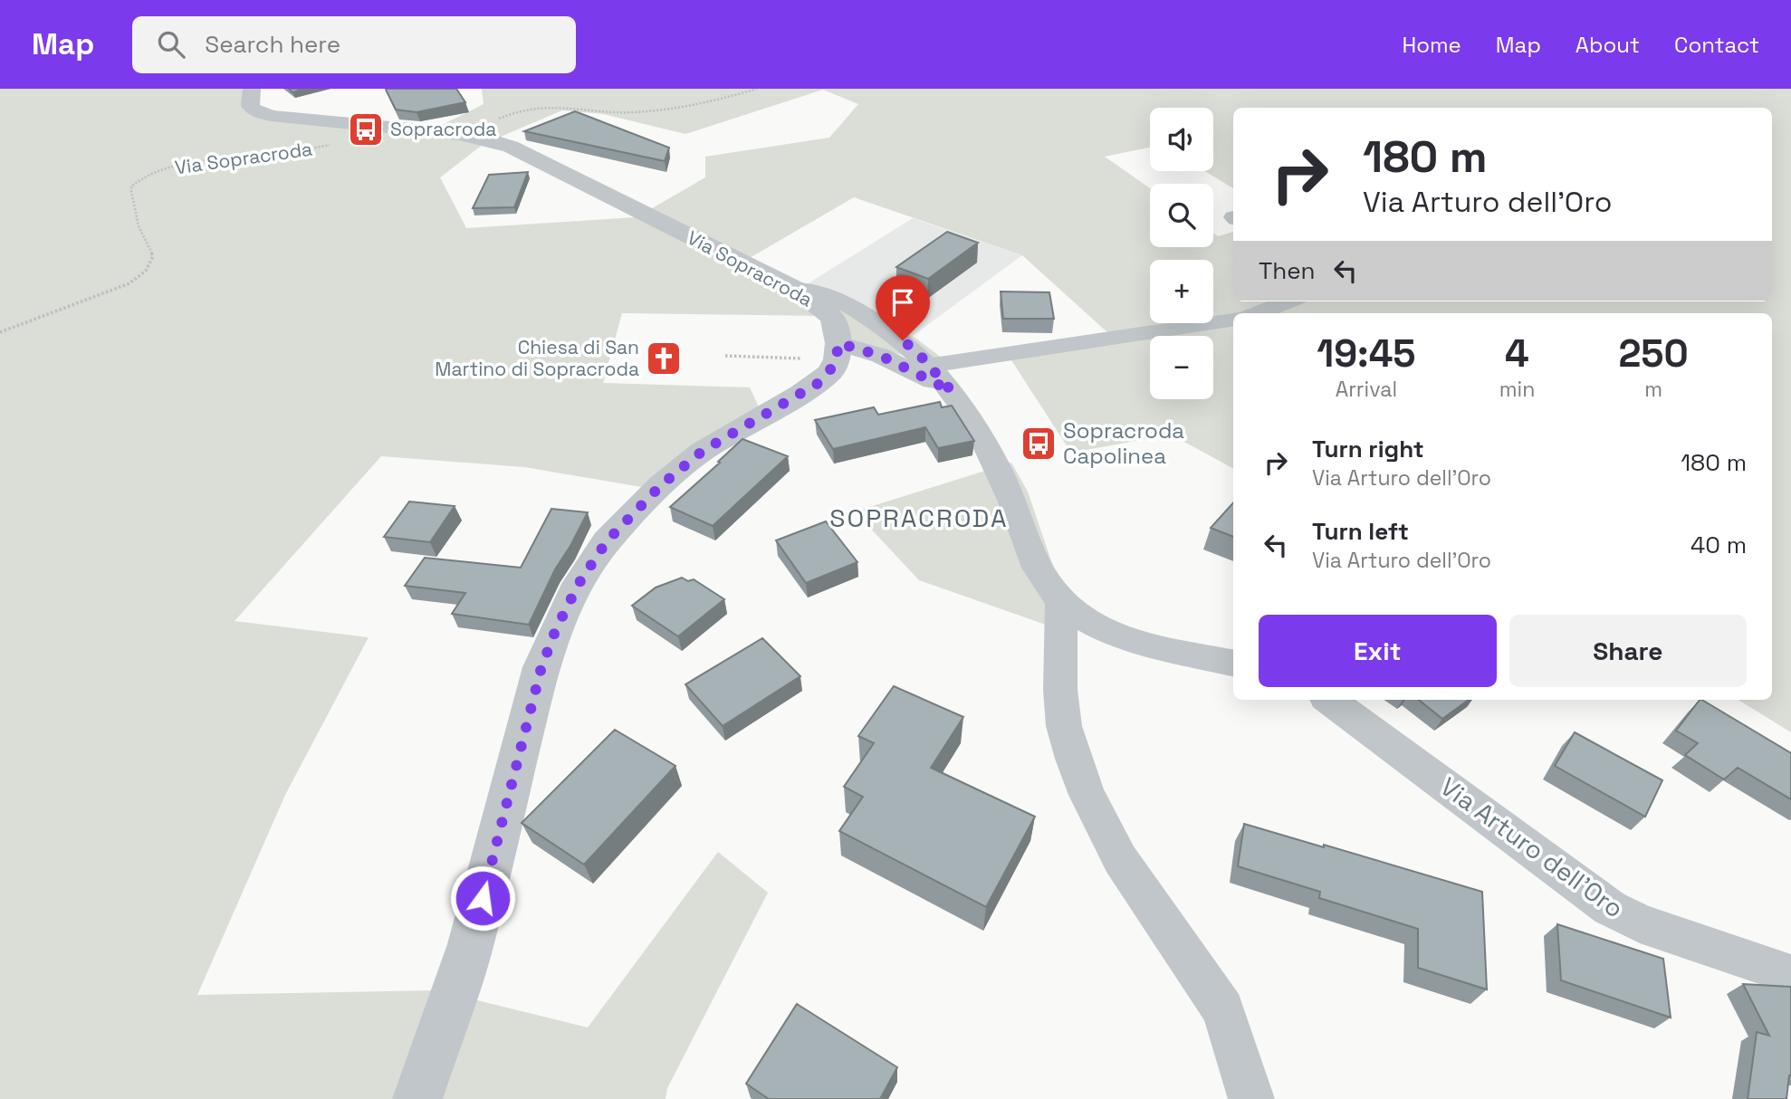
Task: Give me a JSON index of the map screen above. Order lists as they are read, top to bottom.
{
  "streets": {
    "street": ["Via Sopracroda", "Via Arturo dell'Oro"]
  },
  "districts": ["SOPRACRODA"],
  "places": {
    "bus stop": ["Sopracroda", "Sopracroda Capolinea"],
    "church": ["Chiesa di San Martino di Sopracroda"]
  },
  "page": {
    "header": "Map",
    "search": "Search here",
    "nav": [
      "Home",
      "Map",
      "About",
      "Contact"
    ],
    "map_buttons": ["+", "−"],
    "turn": ["180 m", "Via Arturo dell'Oro"],
    "then": "Then",
    "eta": [
      "19:45",
      "Arrival",
      "4",
      "min",
      "250",
      "m"
    ],
    "list": [
      {
        "name": "Turn right",
        "note": "Via Arturo dell'Oro",
        "value": "180 m"
      },
      {
        "name": "Turn left",
        "note": "Via Arturo dell'Oro",
        "value": "40 m"
      }
    ],
    "buttons": ["Exit", "Share"]
  }
}
